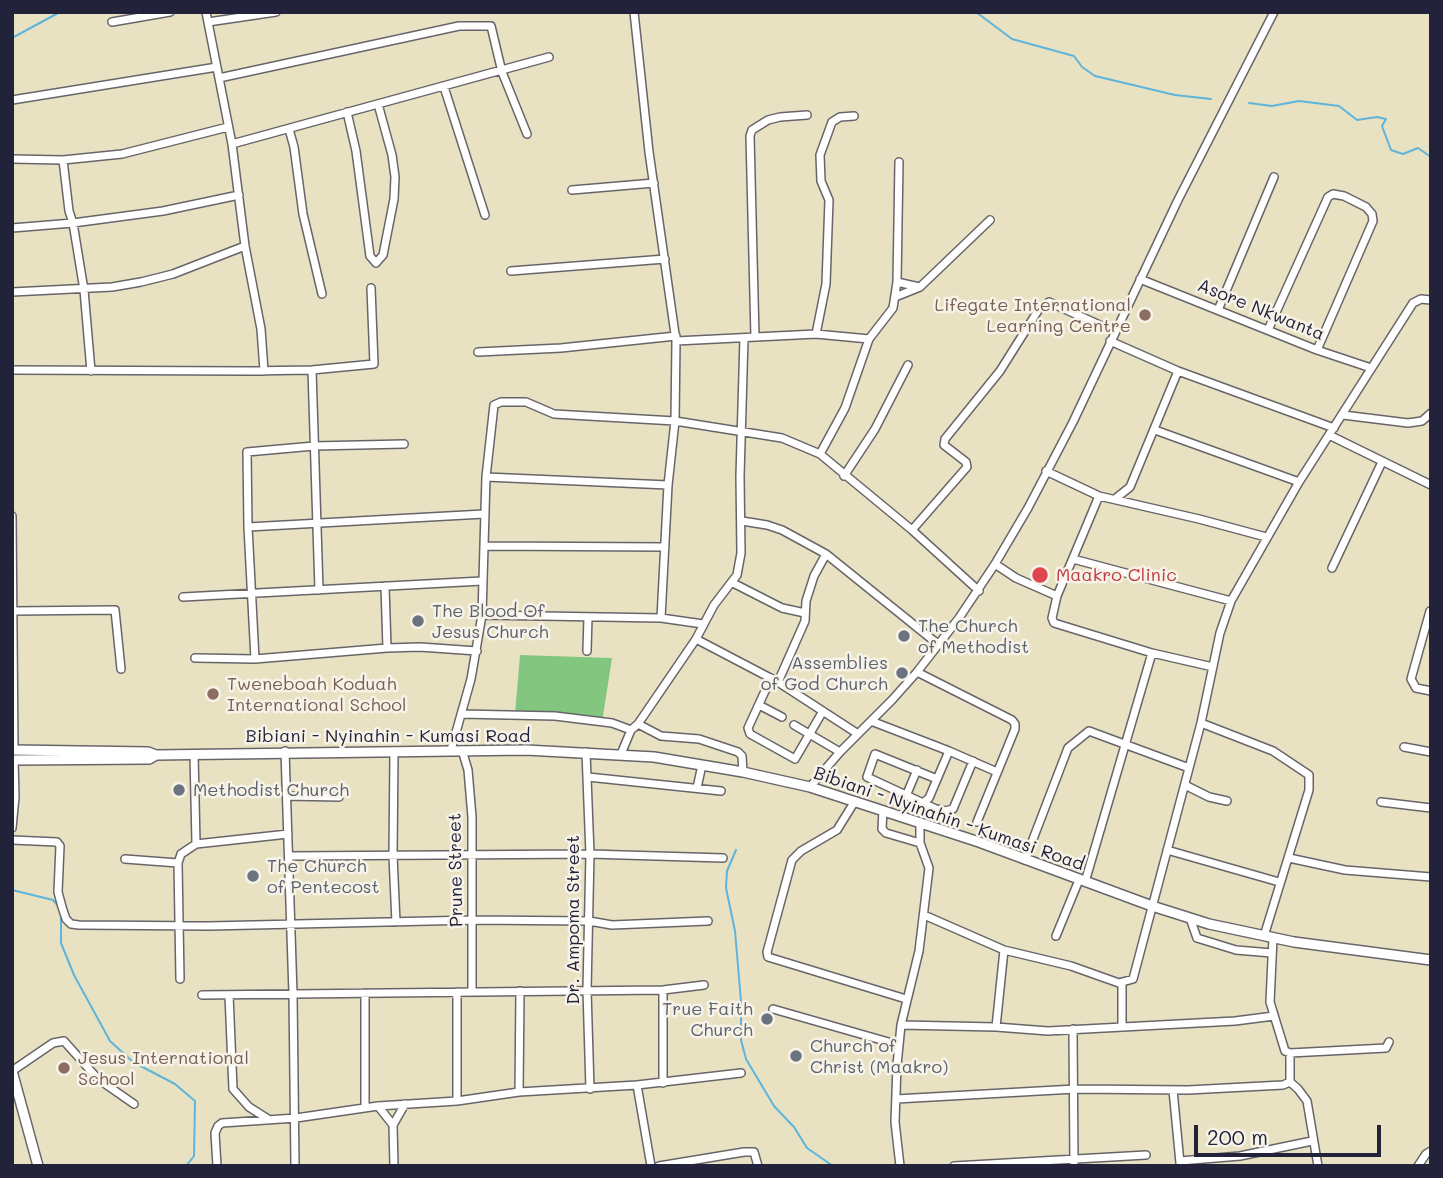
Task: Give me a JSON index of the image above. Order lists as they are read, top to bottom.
{
  "streets": {
    "main road": ["Bibiani - Nyinahin - Kumasi Road"],
    "street": ["Asore Nkwanta", "Prune Street", "Dr. Ampoma Street"]
  },
  "crossings": [
    ["Bibiani - Nyinahin - Kumasi Road", "Prune Street"],
    ["Bibiani - Nyinahin - Kumasi Road", "Dr. Ampoma Street"]
  ],
  "places": [
    "Lifegate International Learning Centre",
    "Maakro Clinic",
    "The Blood Of Jesus Church",
    "The Church of Methodist",
    "Assemblies of God Church",
    "Tweneboah Koduah International School",
    "Methodist Church",
    "The Church of Pentecost",
    "True Faith Church",
    "Church of Christ (Maakro)",
    "Jesus International School"
  ],
  "scale_bar": "200 m"
}
